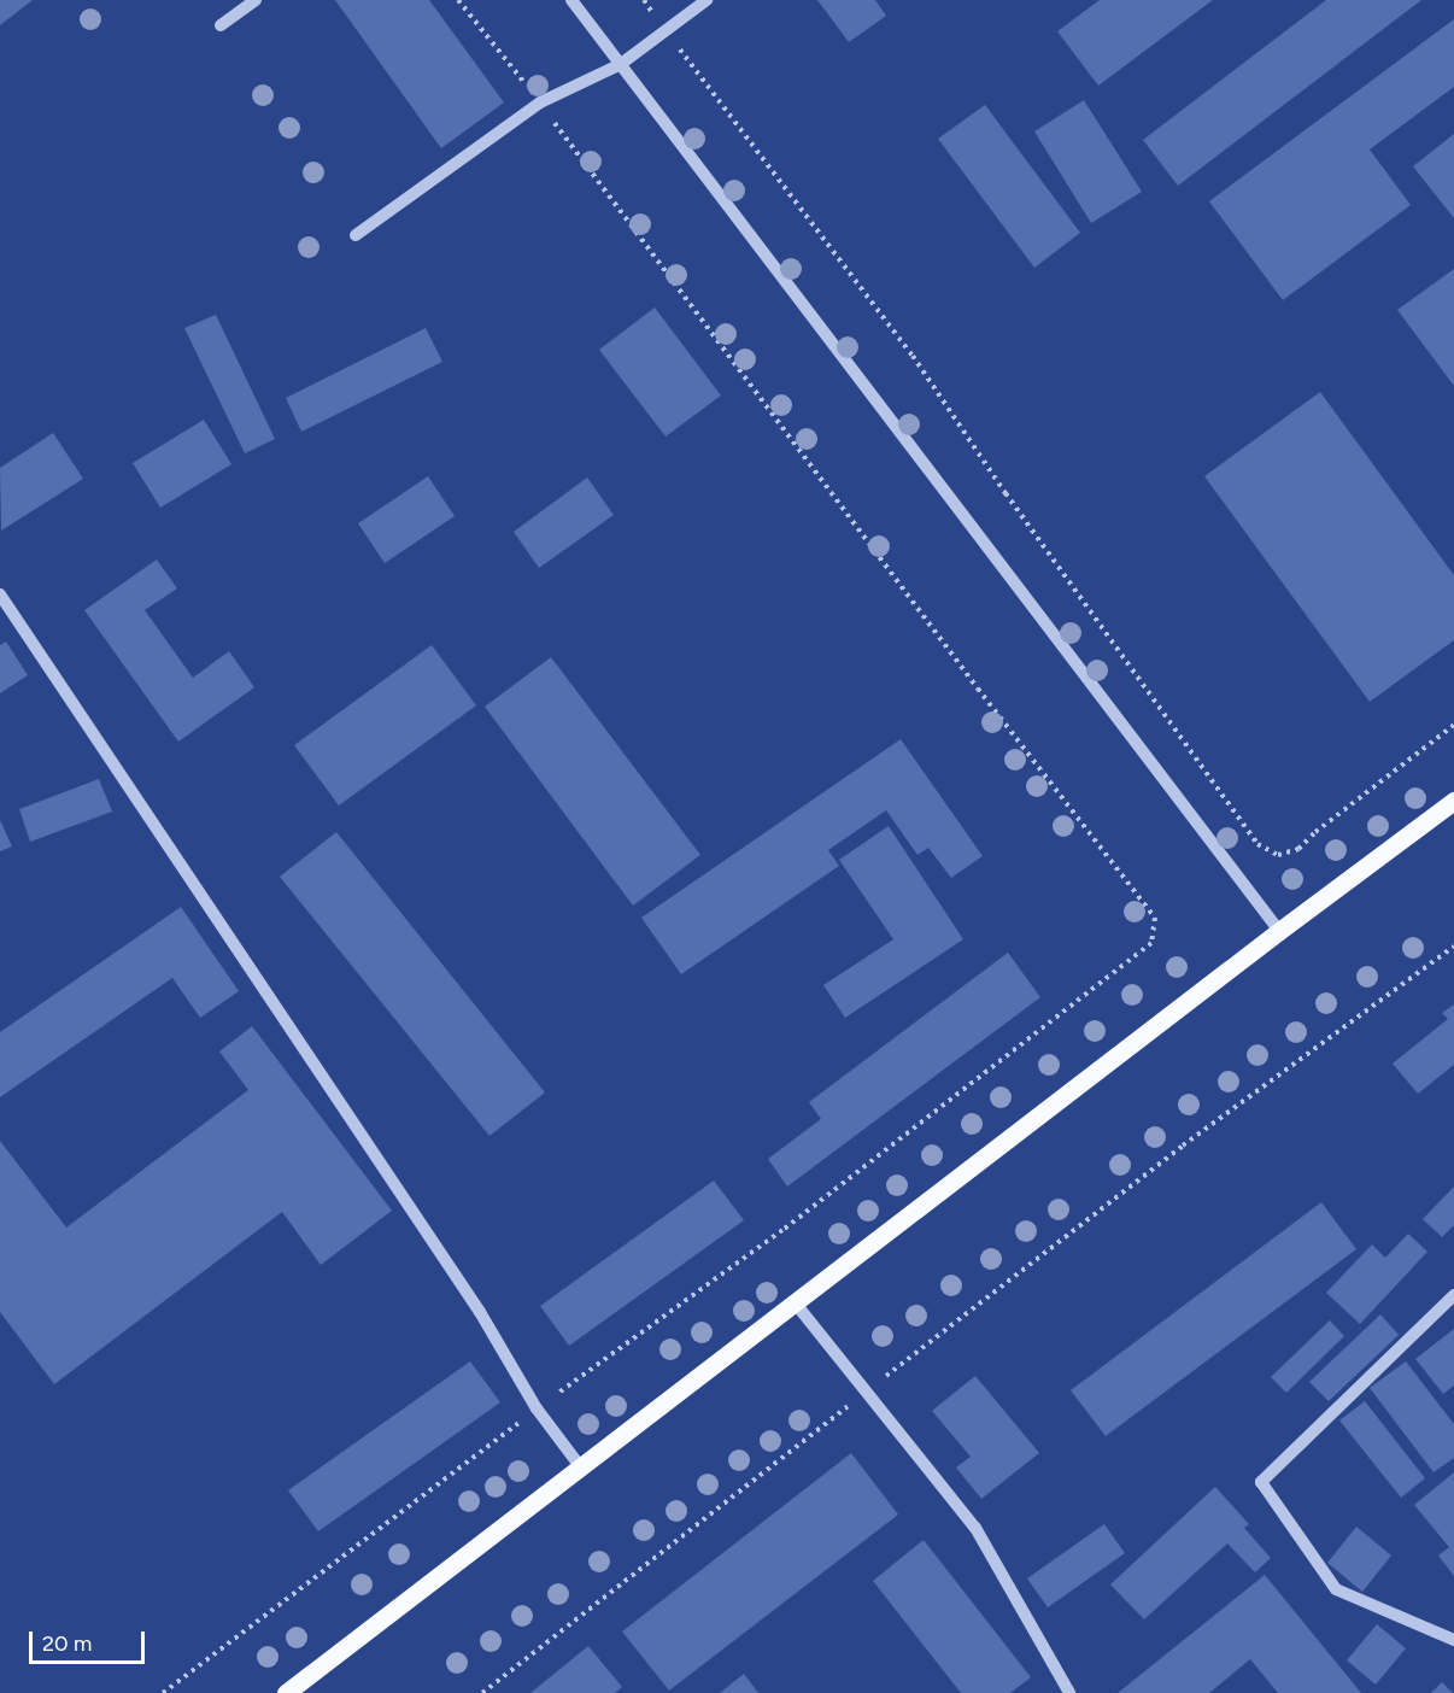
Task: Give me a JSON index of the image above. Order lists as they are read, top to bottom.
{
  "scale_bar": "20 m"
}
